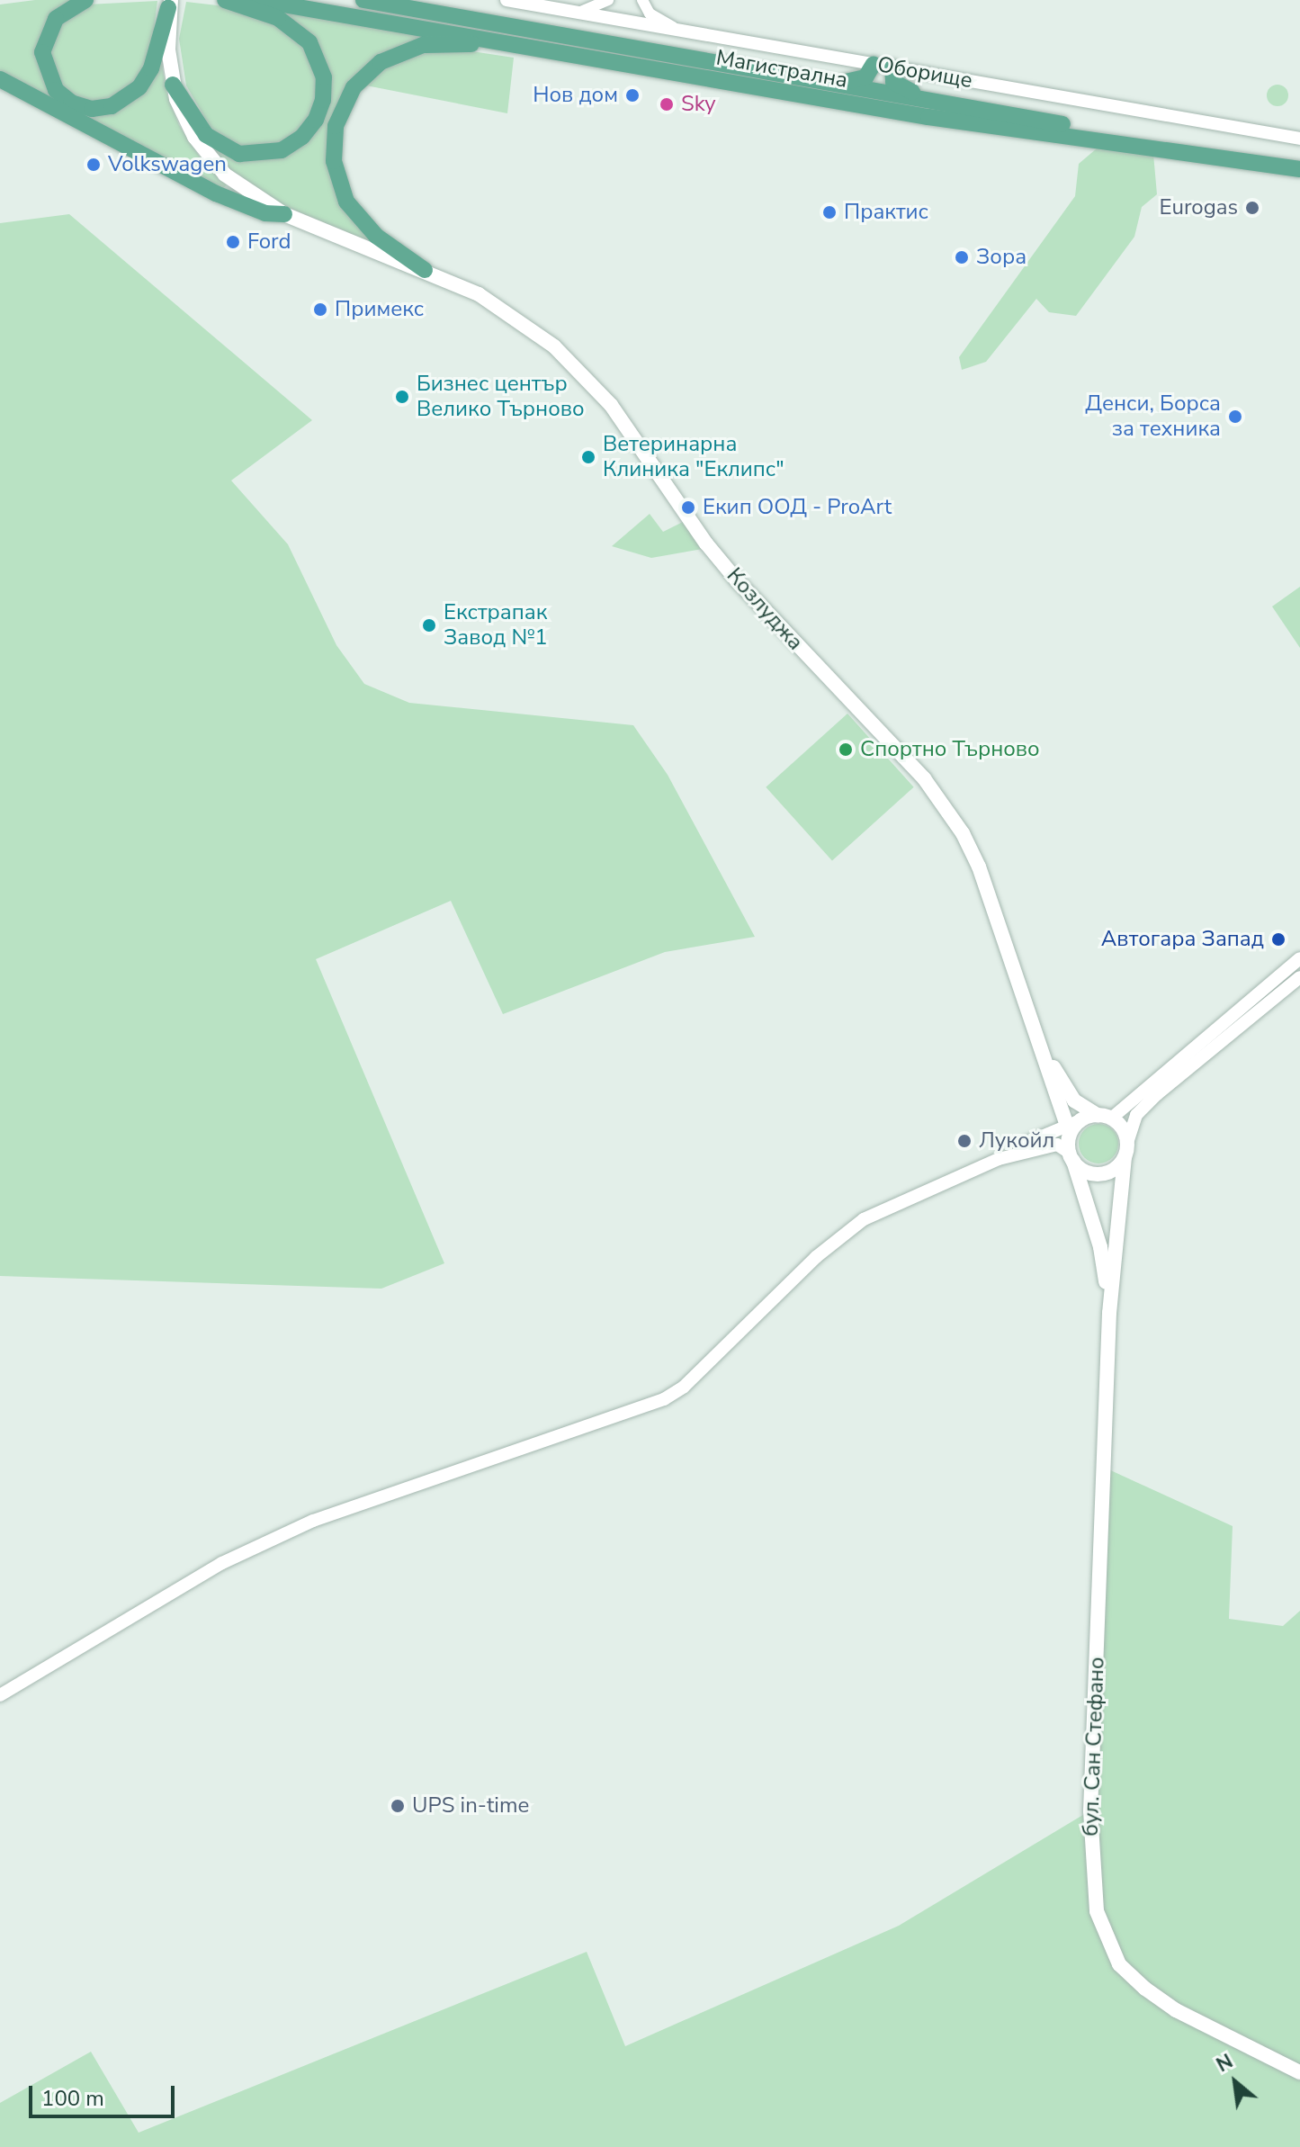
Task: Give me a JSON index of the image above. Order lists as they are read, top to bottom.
{
  "streets": {
    "main road": ["Магистрална", "Козлуджа", "бул. Сан Стефано"],
    "street": ["Оборище"]
  },
  "crossings": [
    ["Козлуджа", "бул. Сан Стефано"]
  ],
  "places": [
    "Нов дом",
    "Sky",
    "Volkswagen",
    "Eurogas",
    "Практис",
    "Ford",
    "Зора",
    "Примекс",
    "Бизнес център Велико Търново",
    "Денси, Борса за техника",
    "Ветеринарна Клиника \"Еклипс\"",
    "Екип ООД - ProArt",
    "Екстрапак Завод №1",
    "Спортно Търново",
    "Автогара Запад",
    "Лукойл",
    "UPS in-time"
  ],
  "scale_bar": "100 m",
  "north": "top left"
}
